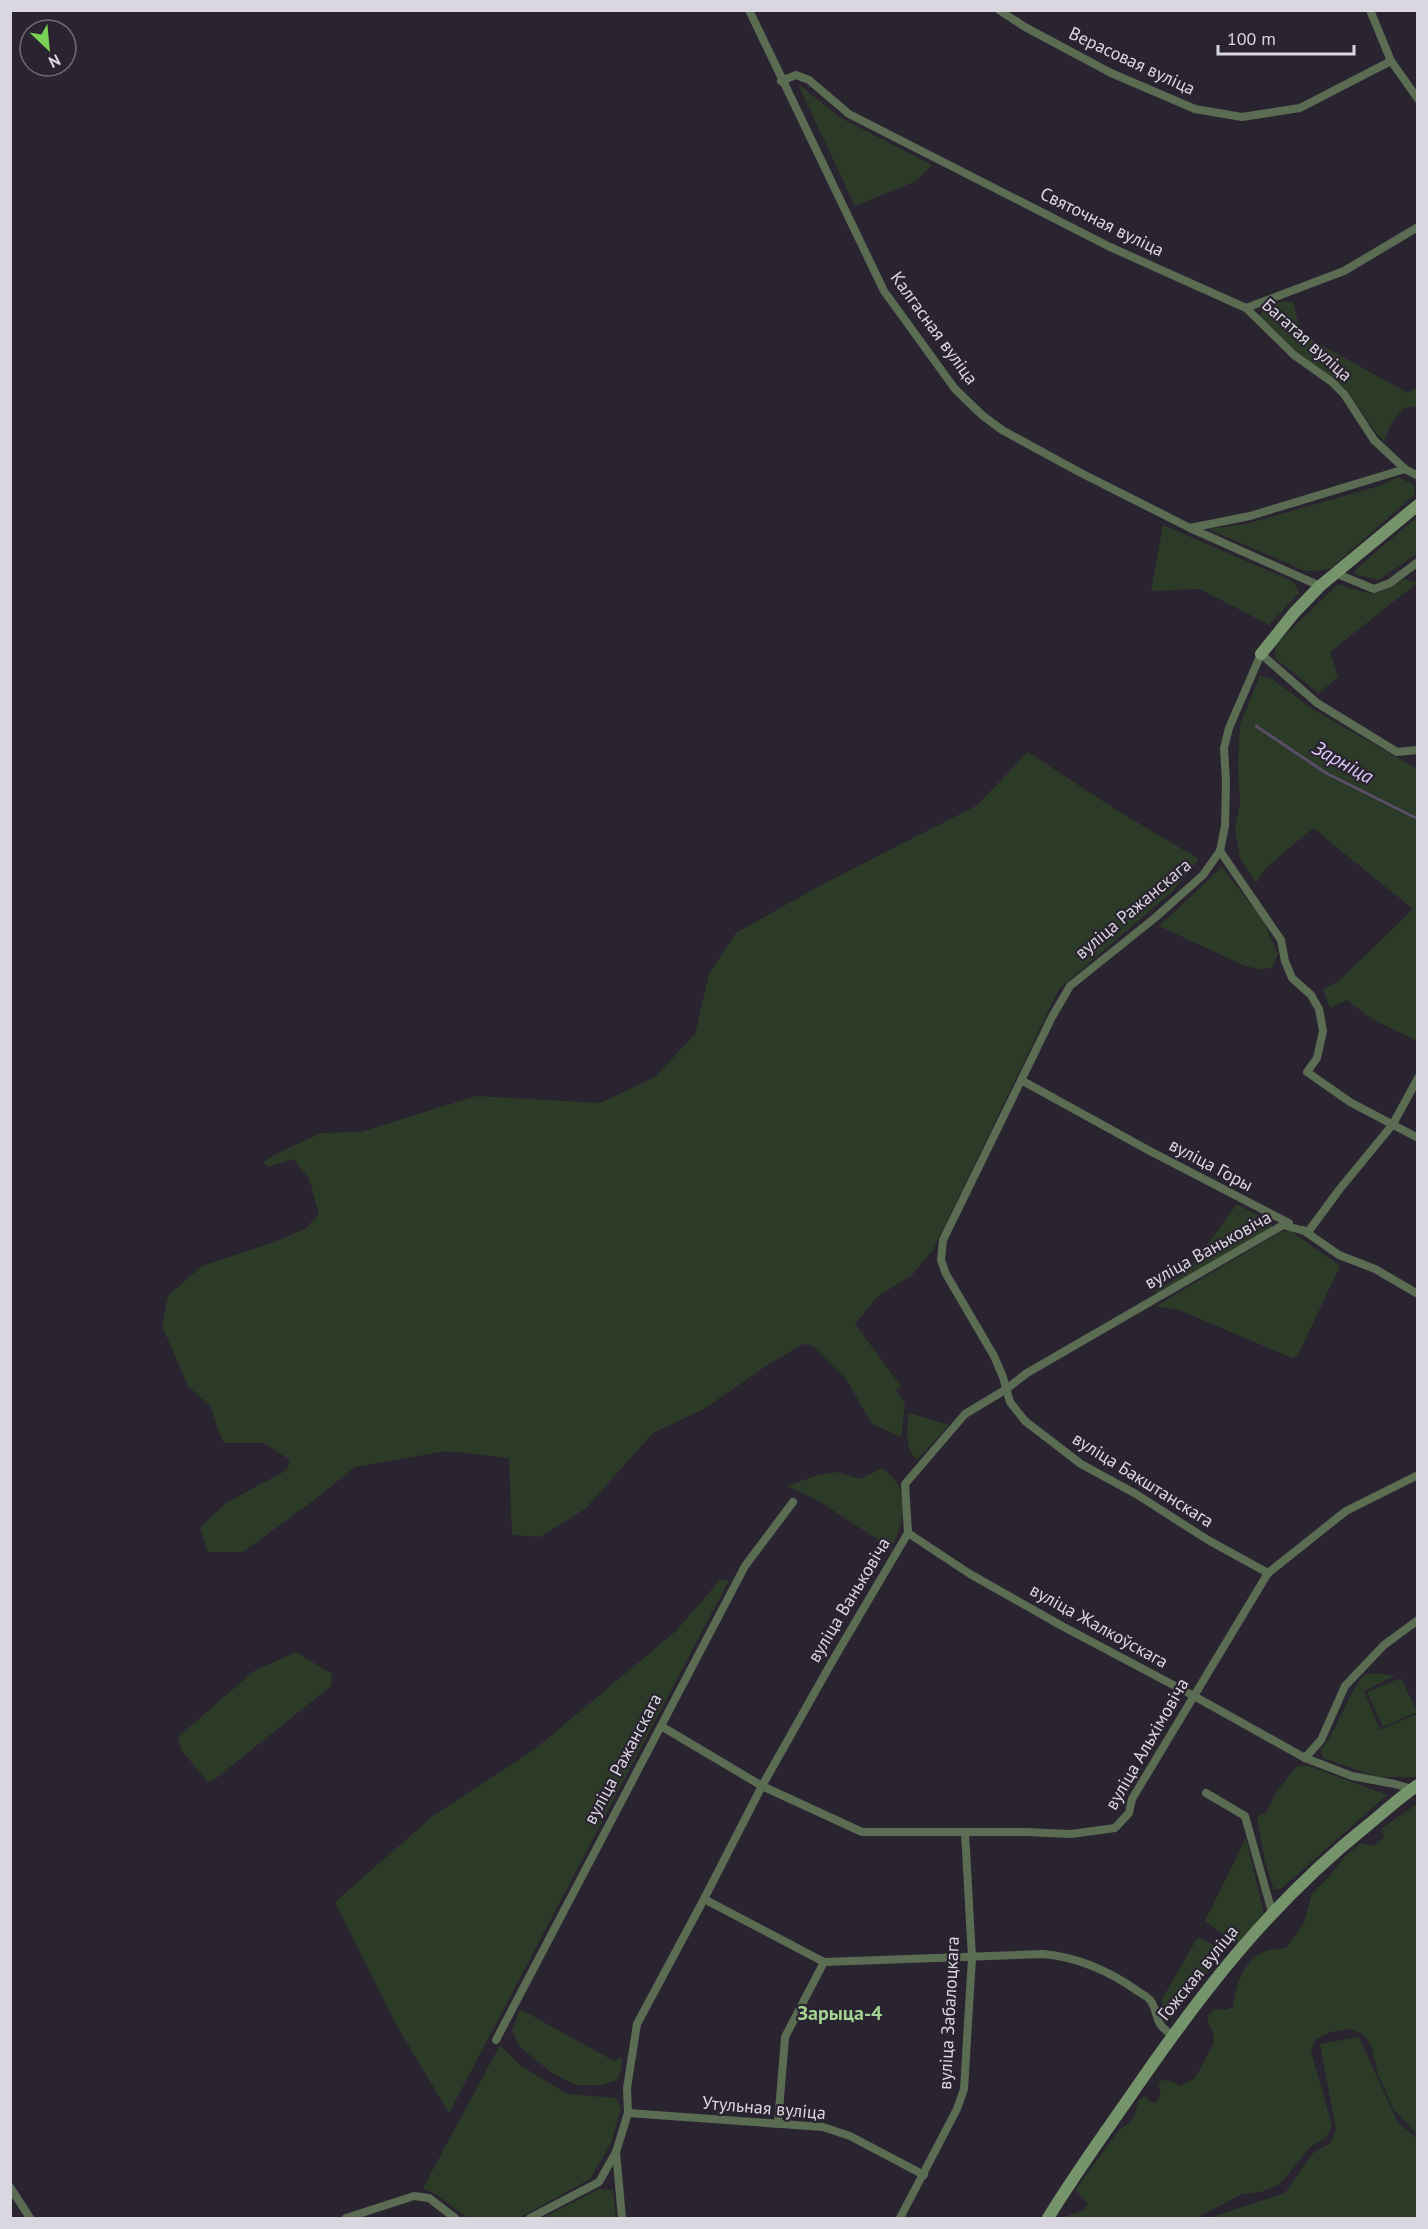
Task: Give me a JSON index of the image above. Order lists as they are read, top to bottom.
{
  "streets": {
    "street": [
      "Верасовая вуліца",
      "Святочная вуліца",
      "Калгасная вуліца",
      "Багатая вуліца",
      "вуліца Ражанскага",
      "вуліца Горы",
      "вуліца Ваньковіча",
      "вуліца Бакштанскага",
      "вуліца Жалкоўскага",
      "вуліца Альхімовіча",
      "Гожская вуліца",
      "вуліца Забалоцкага",
      "Утульная вуліца"
    ]
  },
  "crossings": [
    ["Святочная вуліца", "Калгасная вуліца"],
    ["Святочная вуліца", "Багатая вуліца"],
    ["Калгасная вуліца", "вуліца Ражанскага"],
    ["вуліца Ражанскага", "вуліца Горы"],
    ["вуліца Ражанскага", "вуліца Бакштанскага"],
    ["вуліца Ражанскага", "вуліца Альхімовіча"],
    ["вуліца Горы", "вуліца Ваньковіча"],
    ["вуліца Ваньковіча", "вуліца Бакштанскага"],
    ["вуліца Ваньковіча", "вуліца Жалкоўскага"],
    ["вуліца Ваньковіча", "вуліца Альхімовіча"],
    ["вуліца Ваньковіча", "Утульная вуліца"],
    ["вуліца Бакштанскага", "вуліца Альхімовіча"],
    ["вуліца Жалкоўскага", "вуліца Альхімовіча"],
    ["вуліца Жалкоўскага", "Гожская вуліца"],
    ["вуліца Альхімовіча", "вуліца Забалоцкага"],
    ["вуліца Забалоцкага", "Утульная вуліца"]
  ],
  "districts": ["Зарыца-4"],
  "water": ["Зарніца"],
  "scale_bar": "100 m",
  "north": "bottom right"
}
